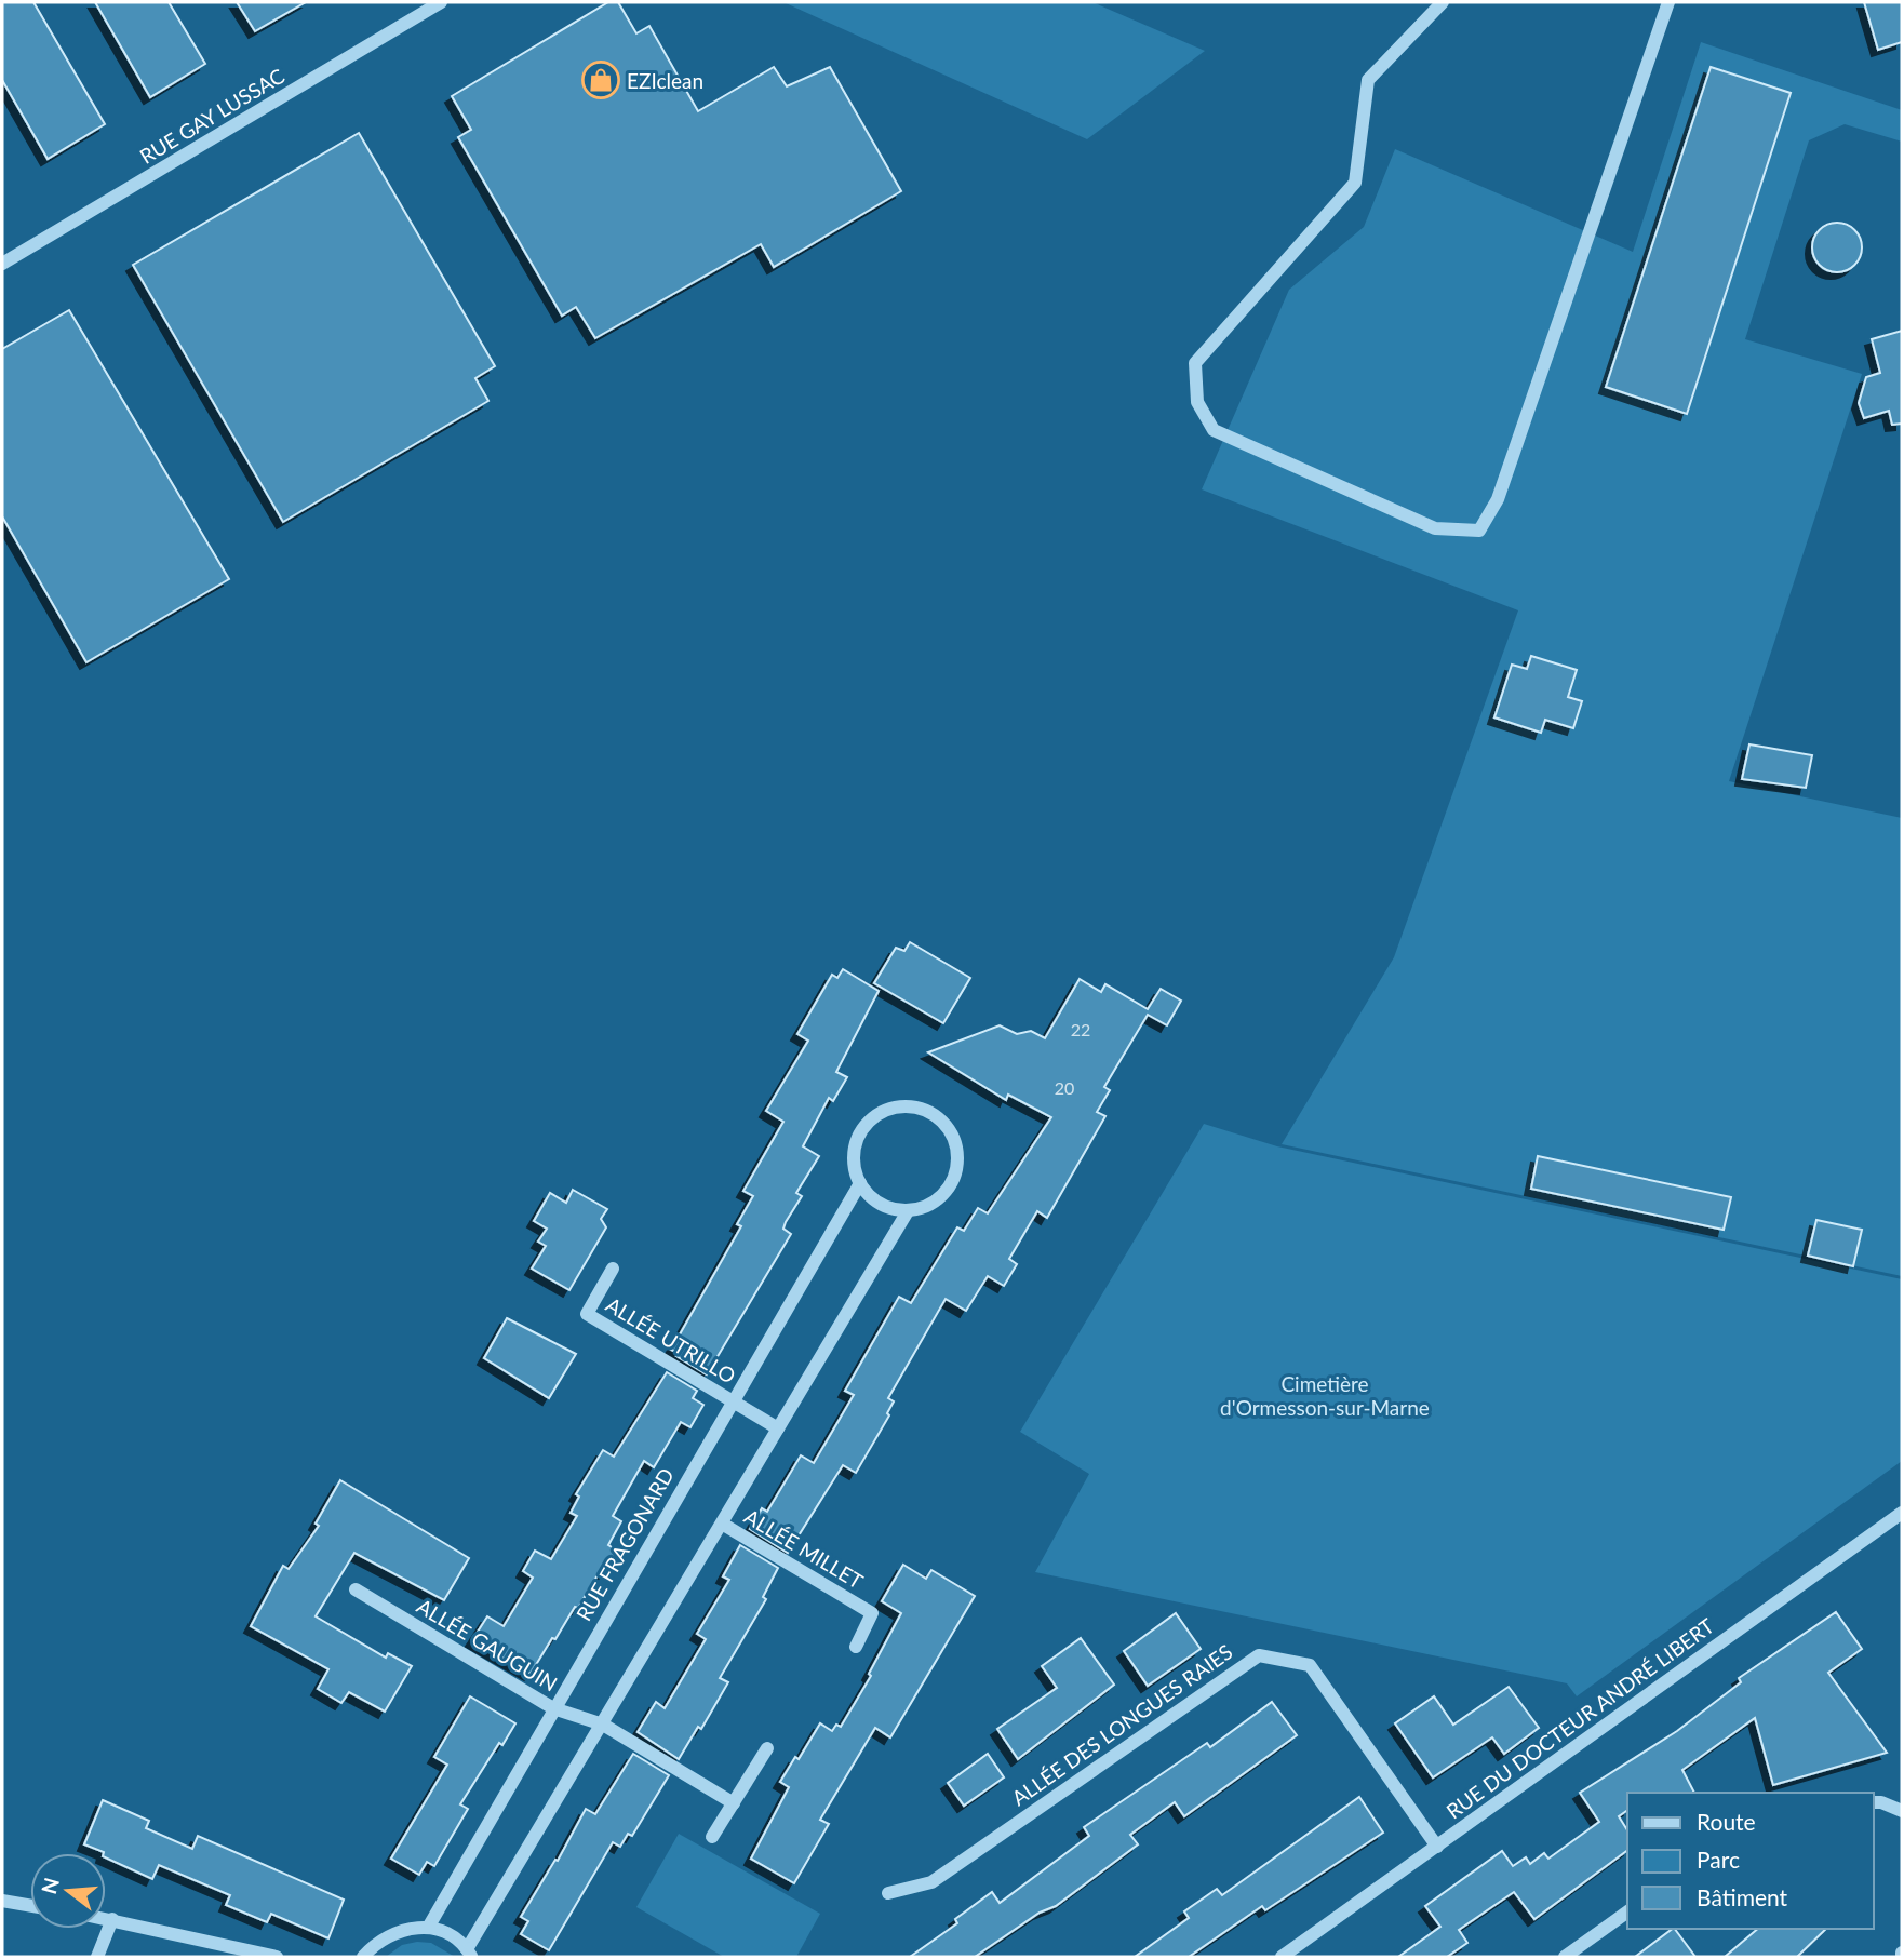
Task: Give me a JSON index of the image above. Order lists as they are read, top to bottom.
{
  "streets": {
    "street": [
      "RUE GAY LUSSAC",
      "ALLÉE UTRILLO",
      "RUE FRAGONARD",
      "ALLÉE MILLET",
      "ALLÉE GAUGUIN",
      "RUE DU DOCTEUR ANDRÉ LIBERT",
      "ALLÉE DES LONGUES RAIES"
    ]
  },
  "crossings": [
    ["ALLÉE UTRILLO", "RUE FRAGONARD"],
    ["RUE FRAGONARD", "ALLÉE GAUGUIN"],
    ["RUE DU DOCTEUR ANDRÉ LIBERT", "ALLÉE DES LONGUES RAIES"]
  ],
  "parks": ["Cimetière d'Ormesson-sur-Marne"],
  "places": {
    "shop": ["EZIclean"]
  },
  "house_numbers": ["22", "20"],
  "legend": ["Route", "Parc", "Bâtiment"],
  "north": "left"
}
